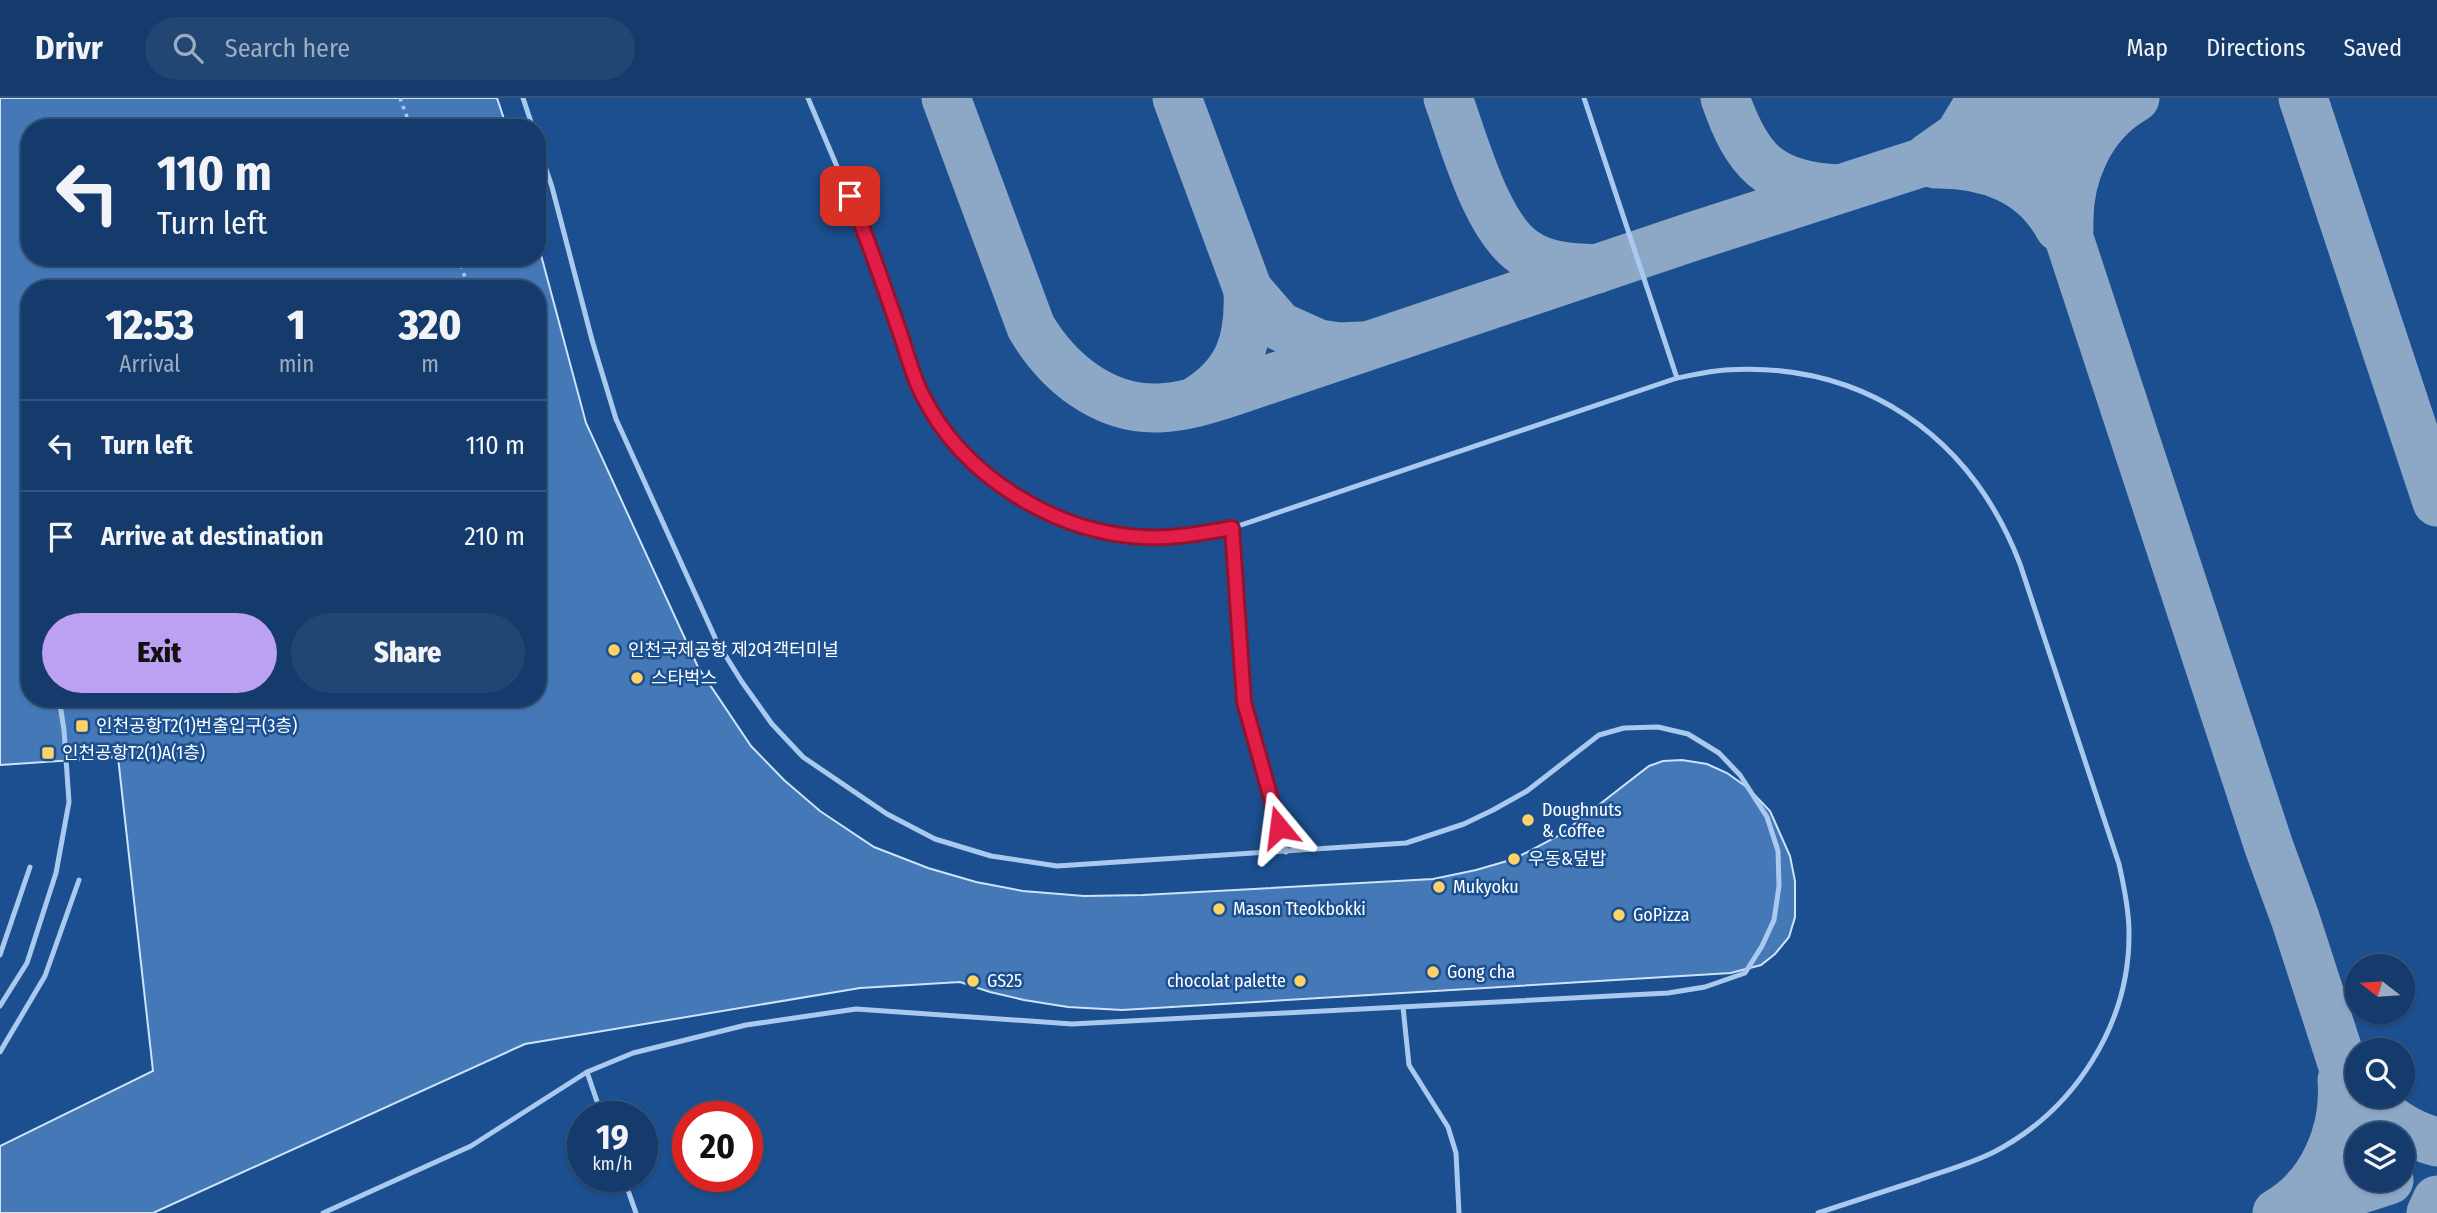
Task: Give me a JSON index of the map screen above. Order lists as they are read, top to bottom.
{
  "places": {
    "other": [
      "인천국제공항 제2여객터미널",
      "스타벅스",
      "Doughnuts & Coffee",
      "우동&덮밥",
      "Mukyoku",
      "Mason Tteokbokki",
      "GoPizza",
      "Gong cha",
      "GS25",
      "chocolat palette"
    ],
    "transit": ["인천공항T2(1)번출입구(3층)", "인천공항T2(1)A(1층)"]
  },
  "north": "left",
  "page": {
    "header": "Drivr",
    "search": "Search here",
    "nav": ["Map", "Directions", "Saved"],
    "turn": ["110 m", "Turn left"],
    "eta": [
      "12:53",
      "Arrival",
      "1",
      "min",
      "320",
      "m"
    ],
    "list": [
      {
        "name": "Turn left",
        "value": "110 m"
      },
      {
        "name": "Arrive at destination",
        "value": "210 m"
      }
    ],
    "buttons": ["Exit", "Share"],
    "speed": "19 km/h",
    "limit": "20"
  }
}
